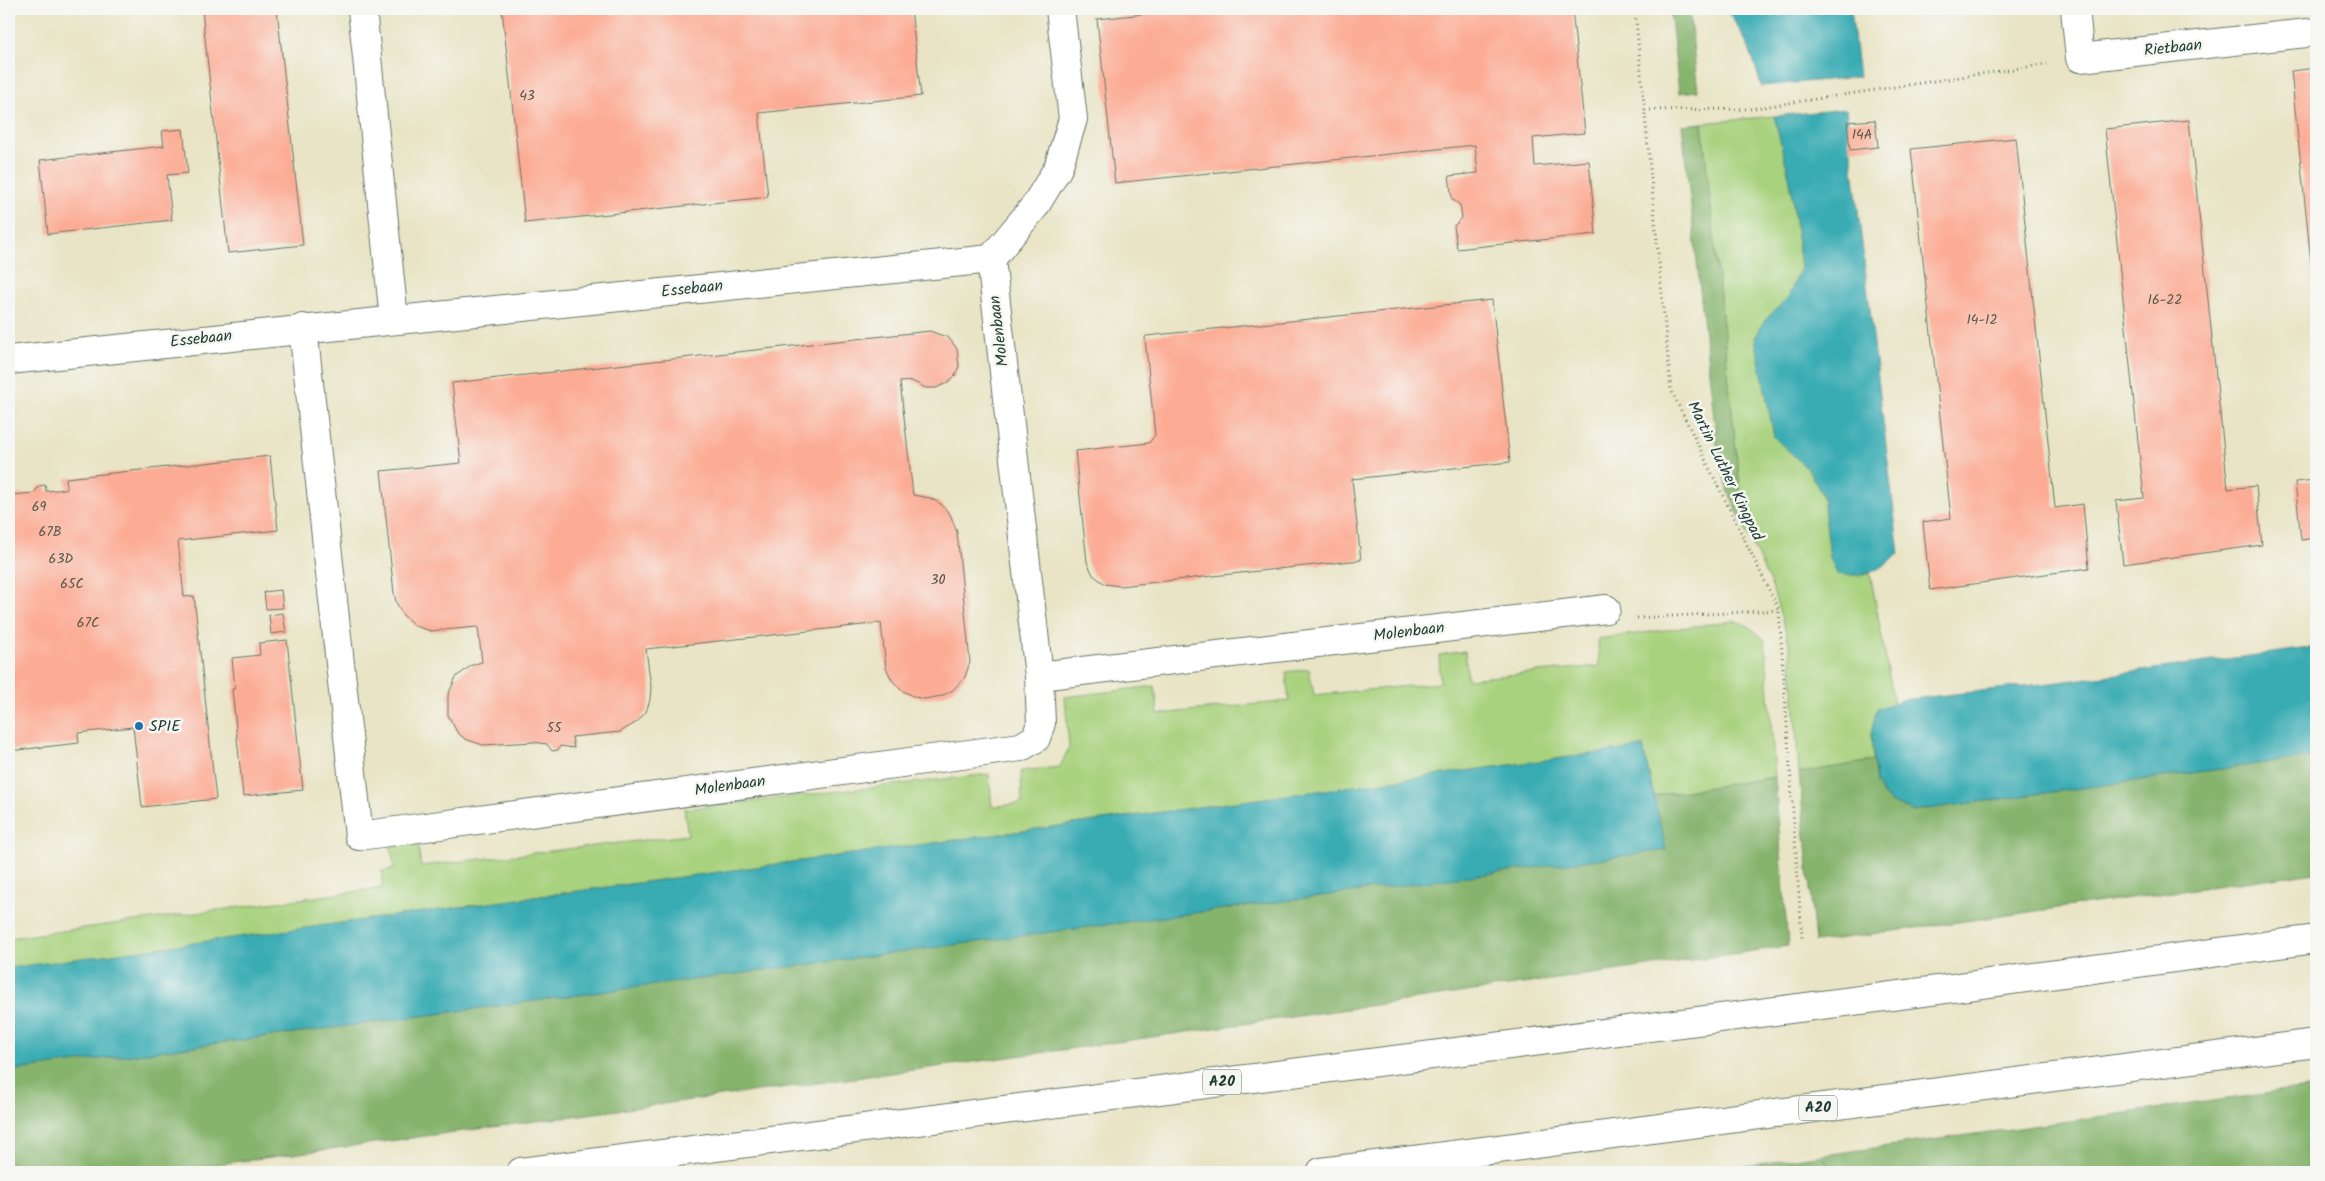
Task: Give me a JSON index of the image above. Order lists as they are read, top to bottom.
{
  "streets": {
    "main road": [
      "Rietbaan",
      "Essebaan",
      "Molenbaan",
      "A20"
    ],
    "path": ["Martin Luther Kingpad"]
  },
  "crossings": [
    ["Essebaan", "Molenbaan"]
  ],
  "places": ["SPIE"],
  "house_numbers": [
    "43",
    "14A",
    "16-22",
    "14-12",
    "69",
    "67B",
    "63D",
    "30",
    "65C",
    "67C",
    "55"
  ]
}
